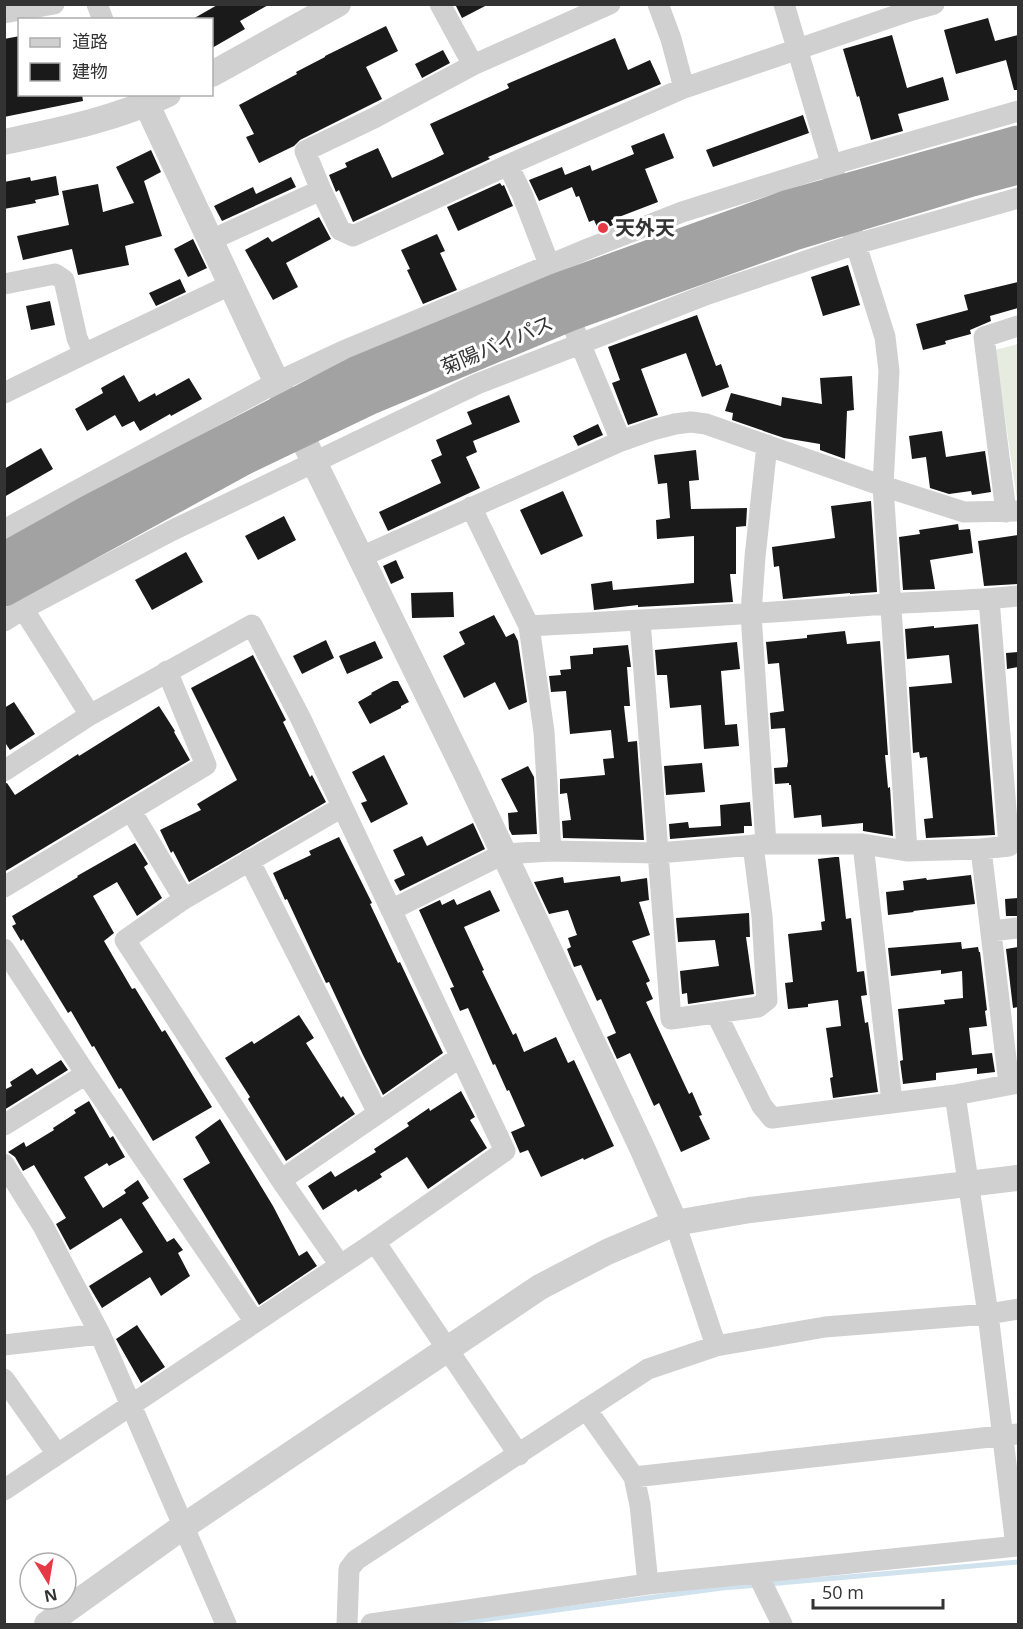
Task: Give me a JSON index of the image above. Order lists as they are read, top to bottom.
{
  "streets": {
    "highway": ["菊陽バイパス"]
  },
  "places": ["天外天"],
  "legend": ["道路", "建物"],
  "scale_bar": "50 m",
  "north": "bottom"
}
